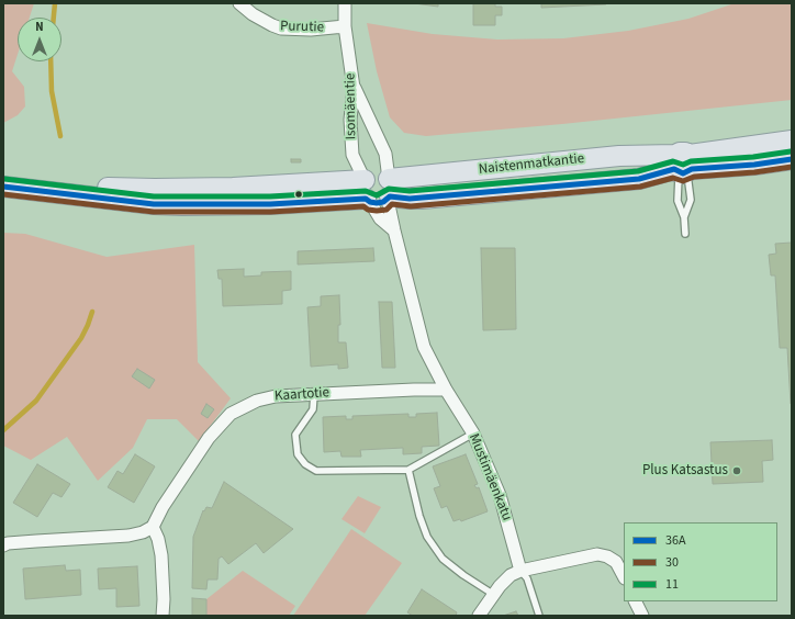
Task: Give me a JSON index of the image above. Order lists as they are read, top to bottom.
{
  "streets": {
    "main road": ["Naistenmatkantie"],
    "street": [
      "Purutie",
      "Isomäentie",
      "Kaartotie",
      "Mustimäenkatu"
    ]
  },
  "crossings": [
    ["Purutie", "Isomäentie"],
    ["Isomäentie", "Naistenmatkantie"],
    ["Kaartotie", "Mustimäenkatu"]
  ],
  "places": ["Plus Katsastus"],
  "lines": ["transit line 11", "transit line 36A", "transit line 30"],
  "legend": ["36A", "30", "11"],
  "north": "top"
}
